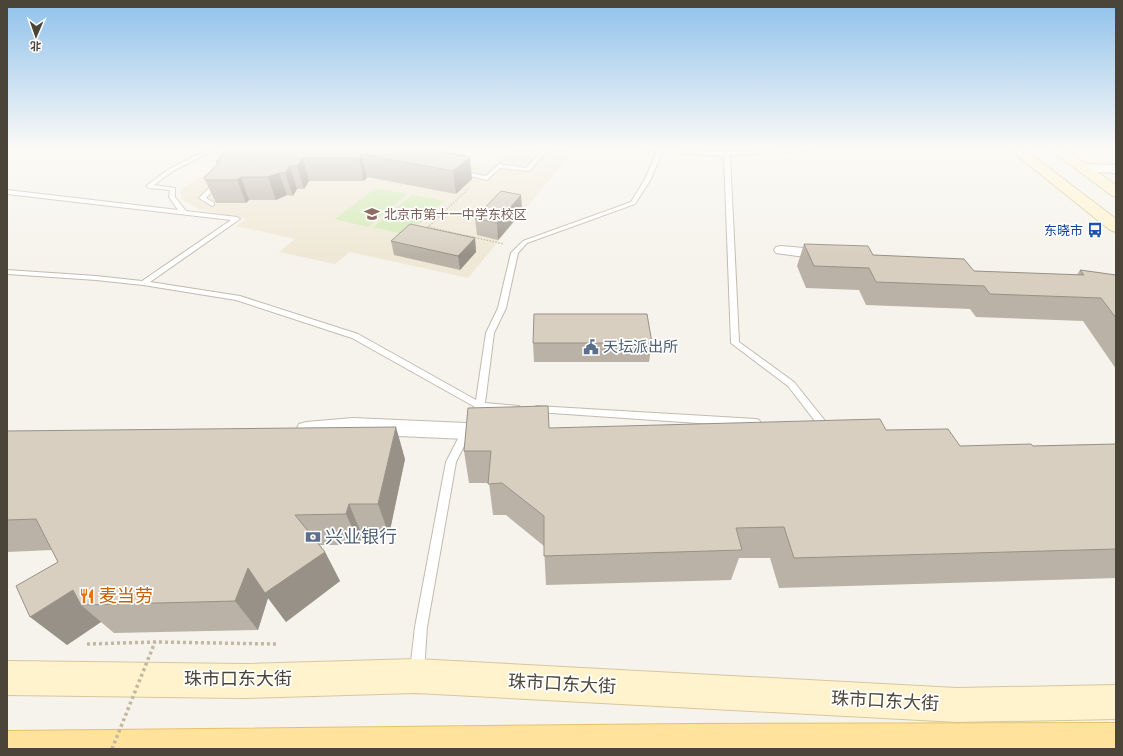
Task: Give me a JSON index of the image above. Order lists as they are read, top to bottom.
{
  "streets": {
    "street": ["珠市口东大街"]
  },
  "places": {
    "school or university": ["北京市第十一中学东校区"],
    "bus stop": ["东晓市"],
    "public building": ["天坛派出所"],
    "bank": ["兴业银行"],
    "restaurant": ["麦当劳"]
  },
  "north": "bottom"
}
